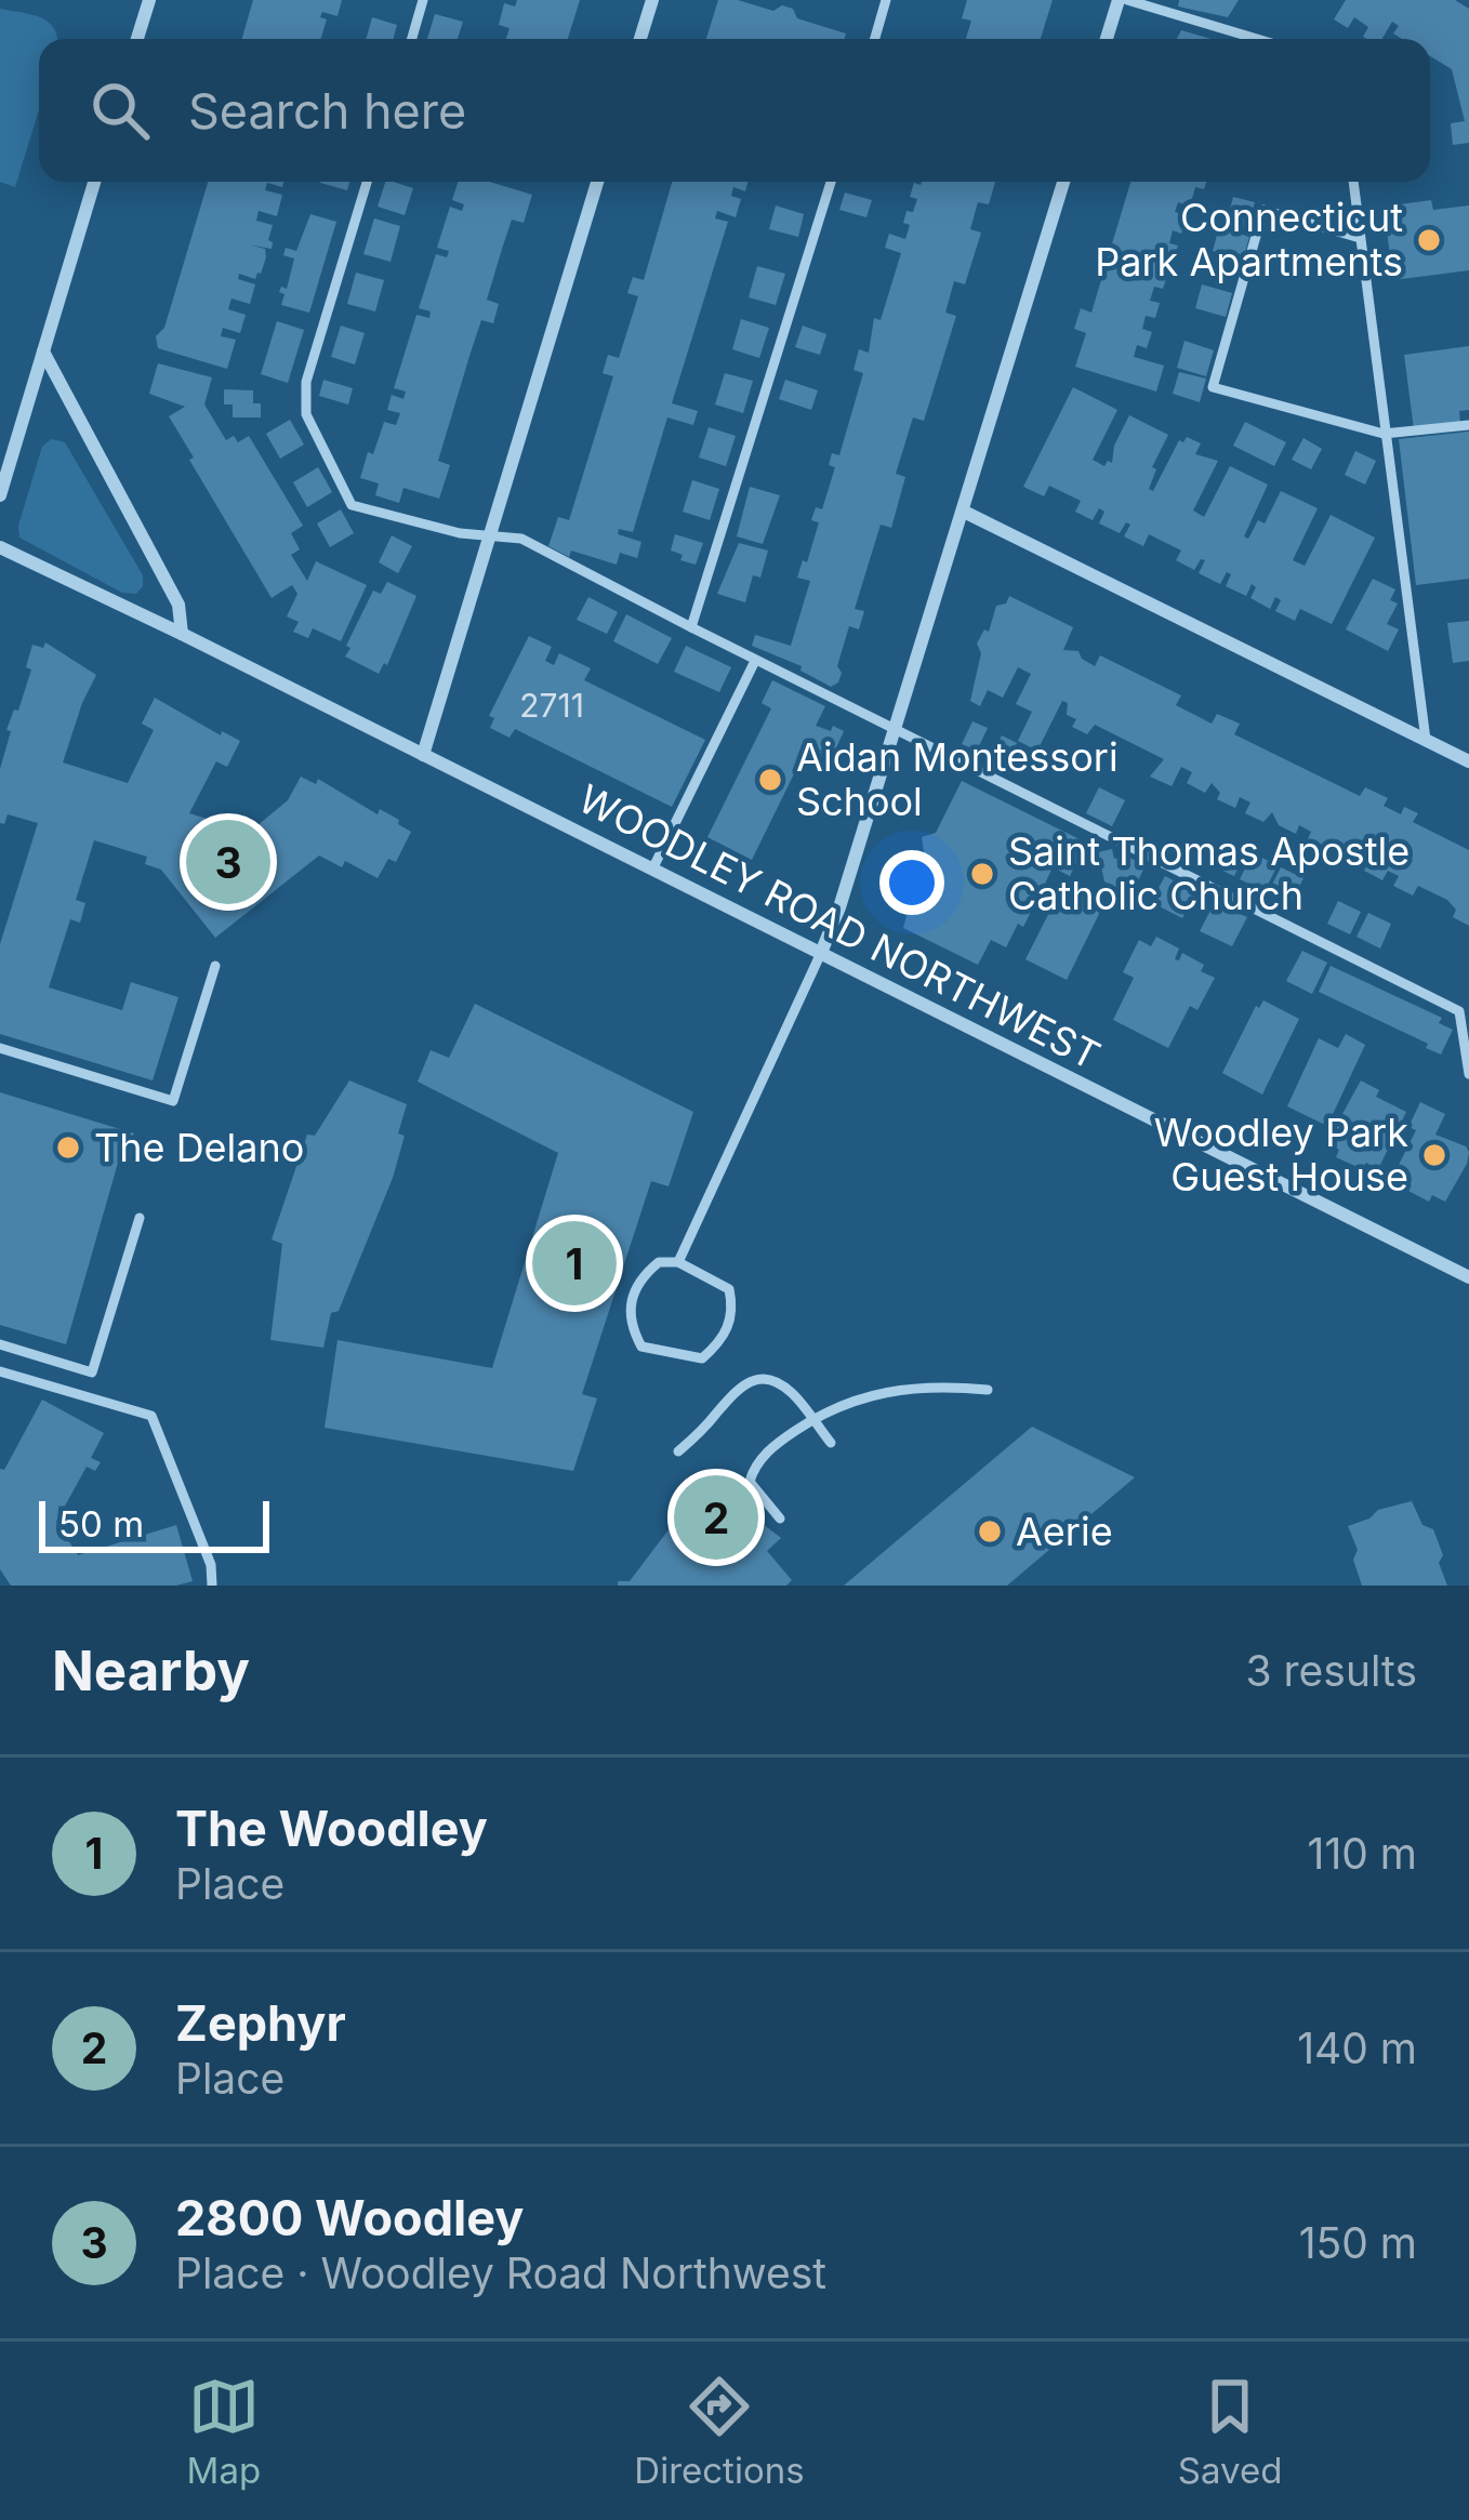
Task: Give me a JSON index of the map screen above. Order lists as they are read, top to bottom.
{
  "streets": {
    "street": ["WOODLEY ROAD NORTHWEST"]
  },
  "places": [
    "Connecticut Park Apartments",
    "Aidan Montessori School",
    "Saint Thomas Apostle Catholic Church",
    "The Delano",
    "Woodley Park Guest House",
    "Aerie"
  ],
  "house_numbers": ["2711"],
  "scale_bar": "50 m",
  "page": {
    "search": "Search here",
    "pins": ["3", "1", "2"],
    "scale": "50 m",
    "heading": ["Nearby", "3 results"],
    "list": [
      {
        "mark": "1",
        "name": "The Woodley",
        "note": "Place",
        "value": "110 m"
      },
      {
        "mark": "2",
        "name": "Zephyr",
        "note": "Place",
        "value": "140 m"
      },
      {
        "mark": "3",
        "name": "2800 Woodley",
        "note": "Place · Woodley Road Northwest",
        "value": "150 m"
      }
    ],
    "nav": ["Map", "Directions", "Saved"]
  }
}
